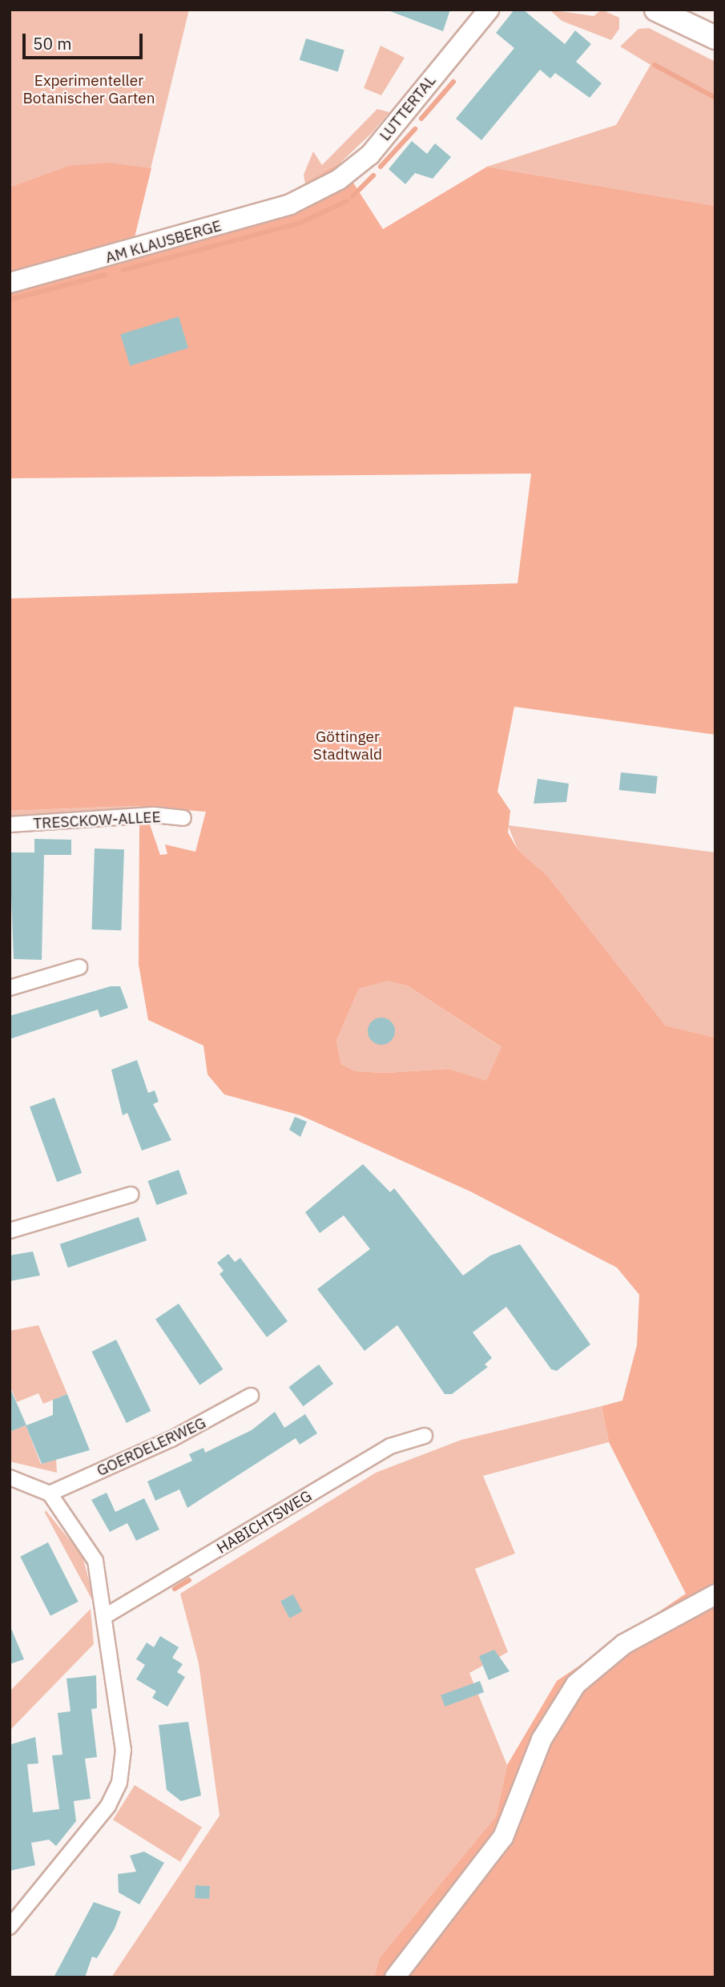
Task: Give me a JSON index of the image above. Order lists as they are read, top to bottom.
{
  "streets": {
    "street": [
      "LUTTERTAL",
      "AM KLAUSBERGE",
      "TRESCKOW-ALLEE",
      "GOERDELERWEG",
      "HABICHTSWEG"
    ]
  },
  "crossings": [
    ["LUTTERTAL", "AM KLAUSBERGE"]
  ],
  "parks": ["Experimenteller Botanischer Garten", "Göttinger Stadtwald"],
  "scale_bar": "50 m"
}
